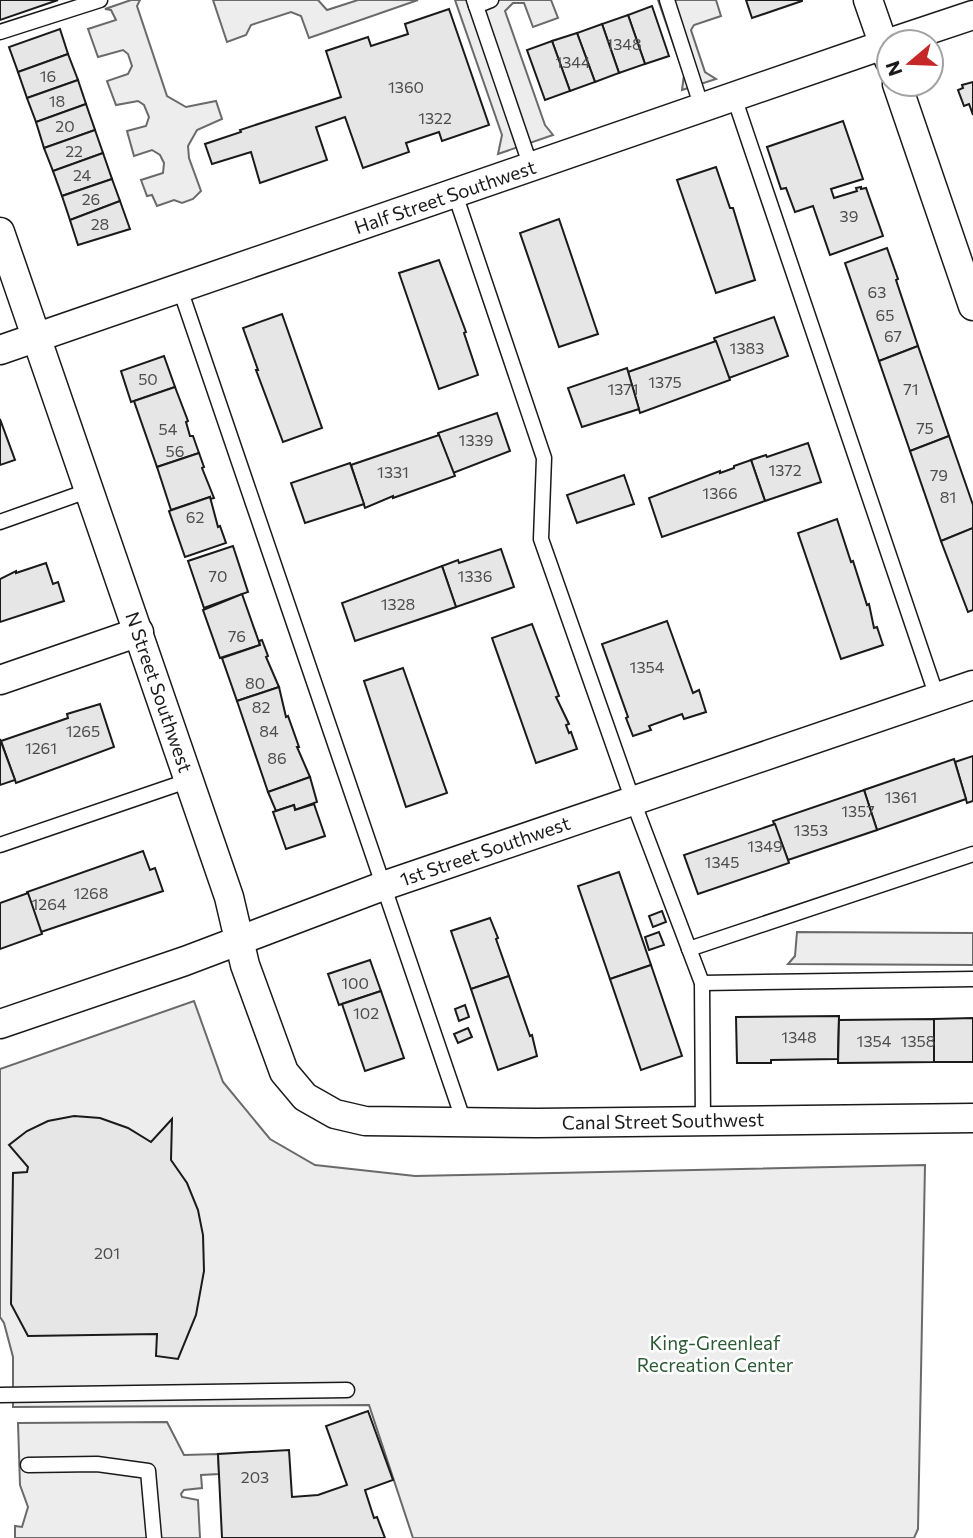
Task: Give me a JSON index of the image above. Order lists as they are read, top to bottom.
{
  "streets": {
    "street": [
      "Half Street Southwest",
      "N Street Southwest",
      "1st Street Southwest",
      "Canal Street Southwest"
    ]
  },
  "crossings": [
    ["Half Street Southwest", "N Street Southwest"],
    ["N Street Southwest", "1st Street Southwest"],
    ["N Street Southwest", "Canal Street Southwest"]
  ],
  "parks": ["King-Greenleaf Recreation Center"],
  "house_numbers": [
    "1348",
    "1344",
    "16",
    "1360",
    "18",
    "1322",
    "20",
    "22",
    "24",
    "26",
    "39",
    "28",
    "63",
    "65",
    "67",
    "1383",
    "50",
    "1375",
    "1371",
    "71",
    "75",
    "54",
    "1339",
    "56",
    "1372",
    "1331",
    "79",
    "1366",
    "81",
    "62",
    "70",
    "1336",
    "1328",
    "76",
    "1354",
    "80",
    "82",
    "1265",
    "84",
    "1261",
    "86",
    "1361",
    "1357",
    "1353",
    "1349",
    "1345",
    "1268",
    "1264",
    "100",
    "102",
    "1348",
    "1354",
    "1358",
    "201",
    "203"
  ],
  "north": "left"
}
